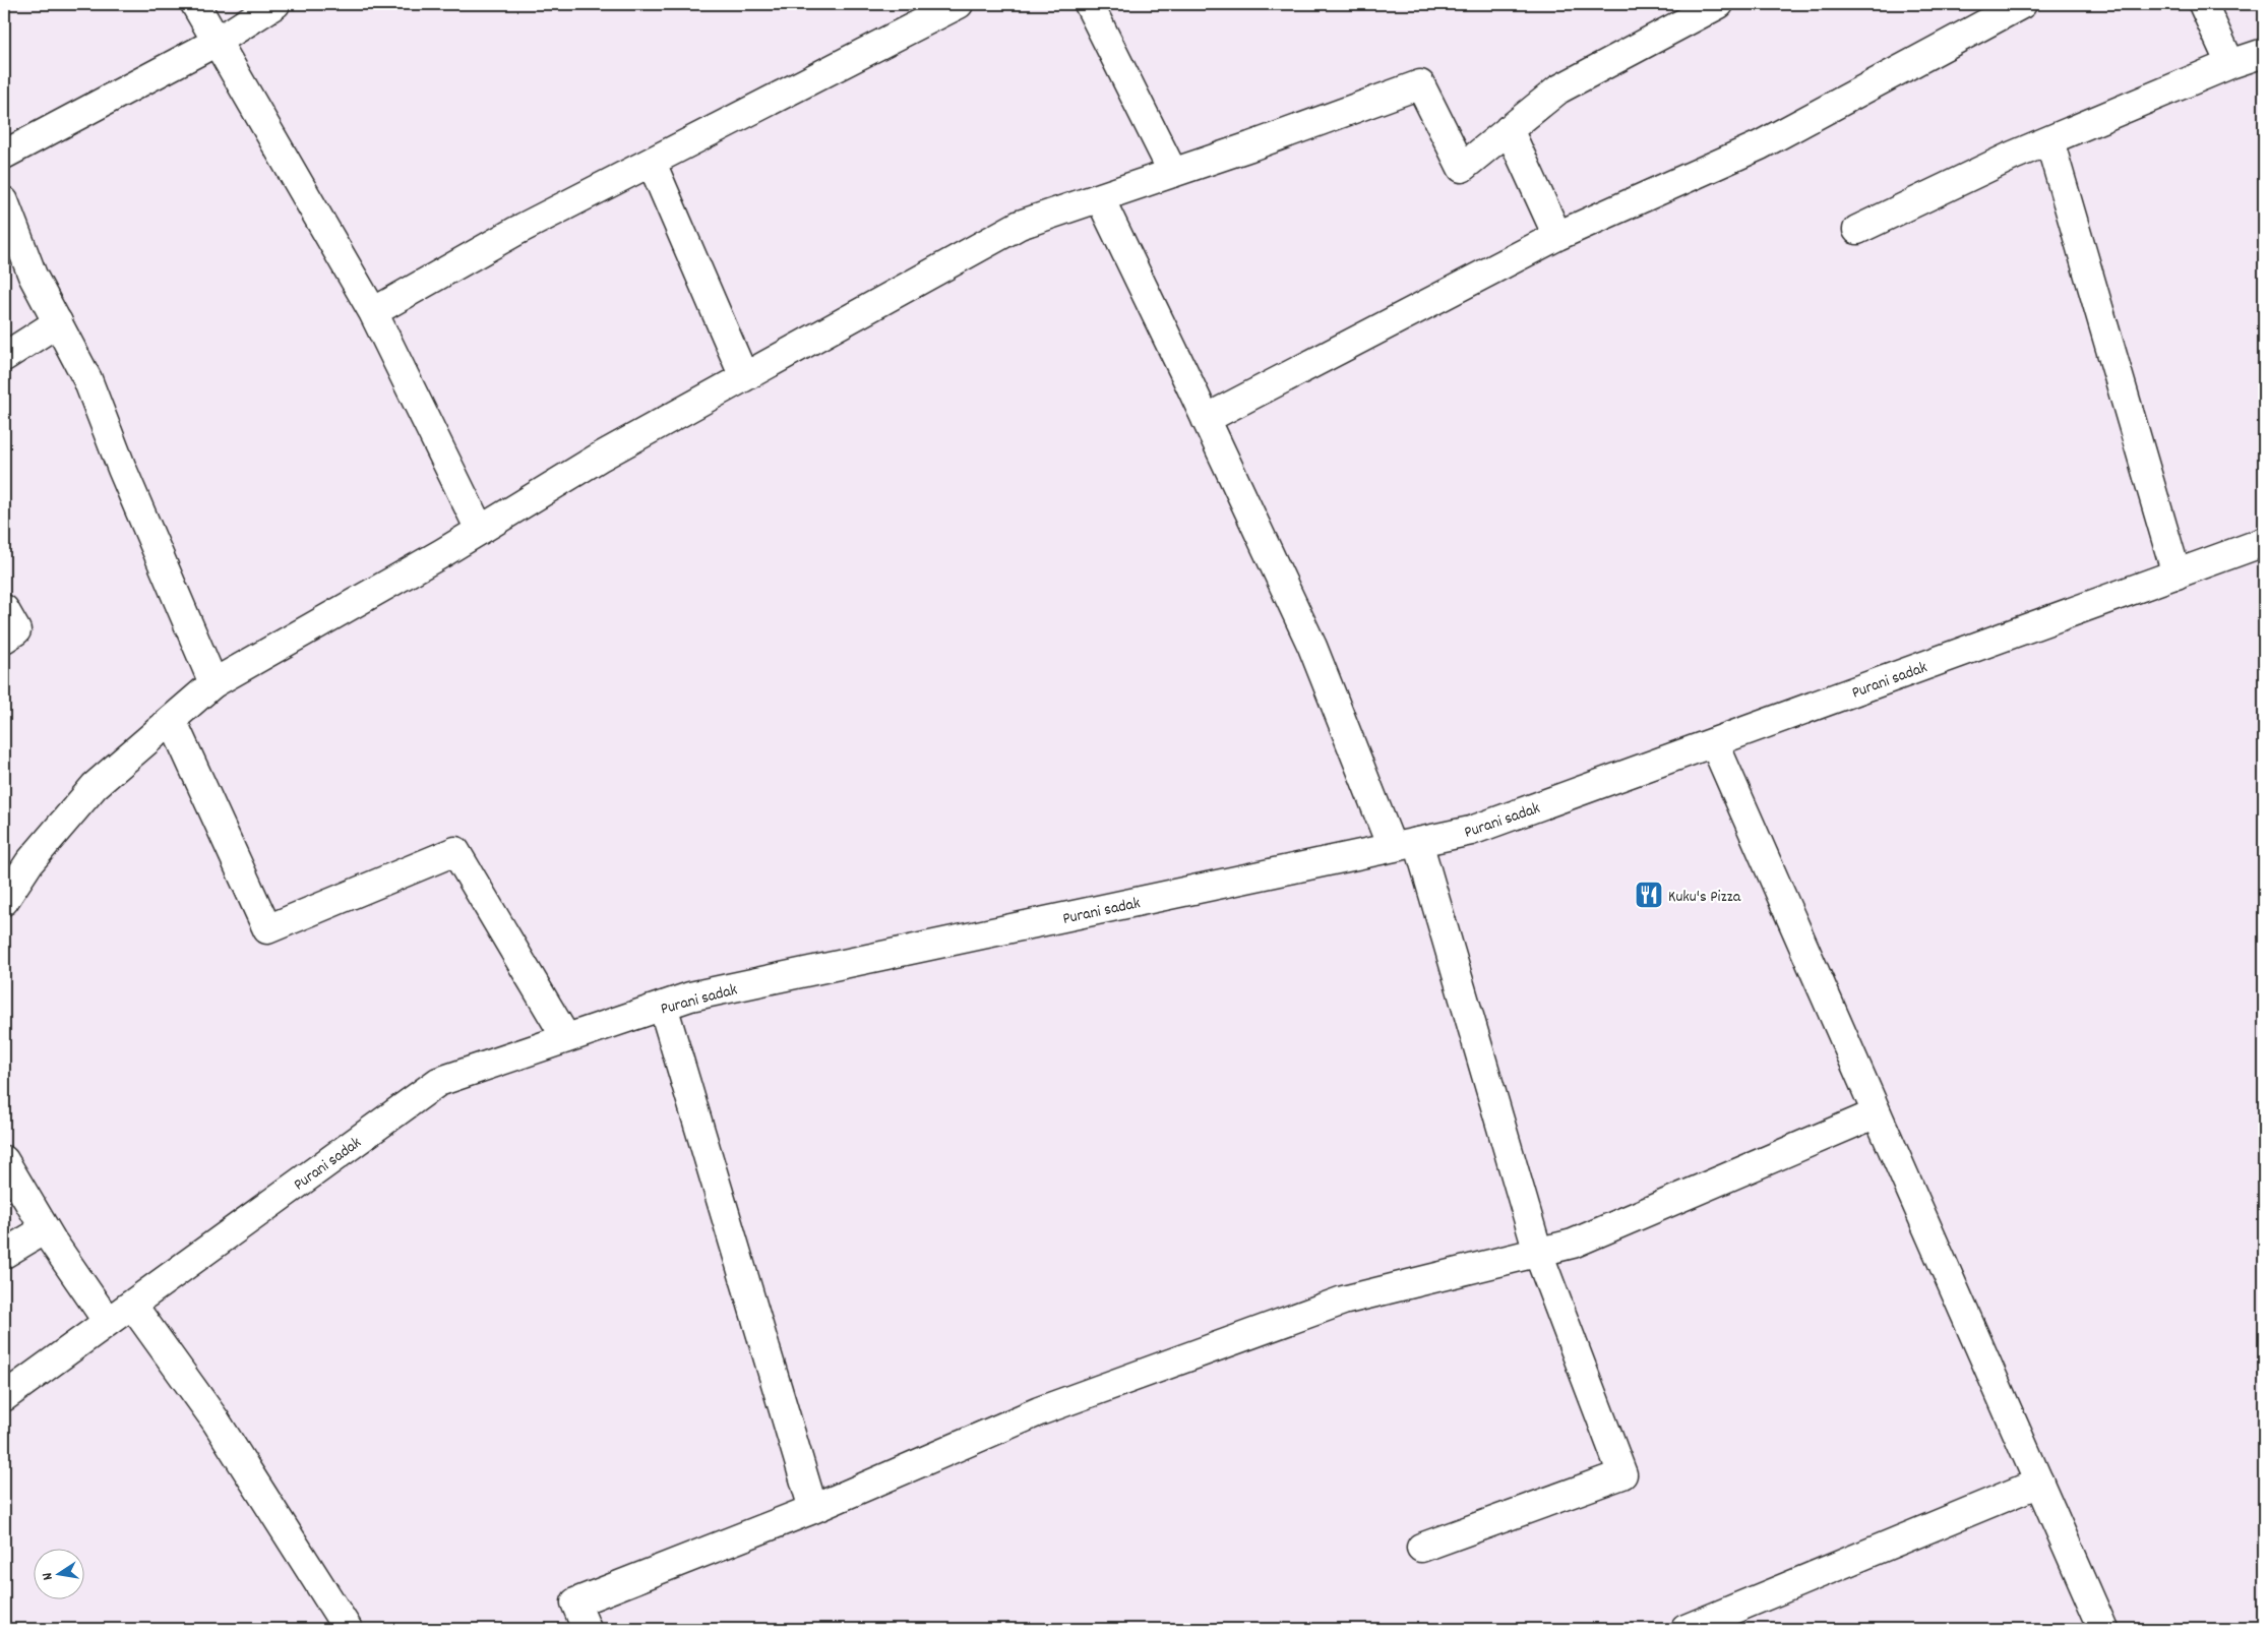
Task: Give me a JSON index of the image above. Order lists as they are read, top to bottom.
{
  "streets": {
    "street": ["Purani sadak"]
  },
  "places": {
    "restaurant": ["Kuku's Pizza"]
  },
  "north": "left"
}
